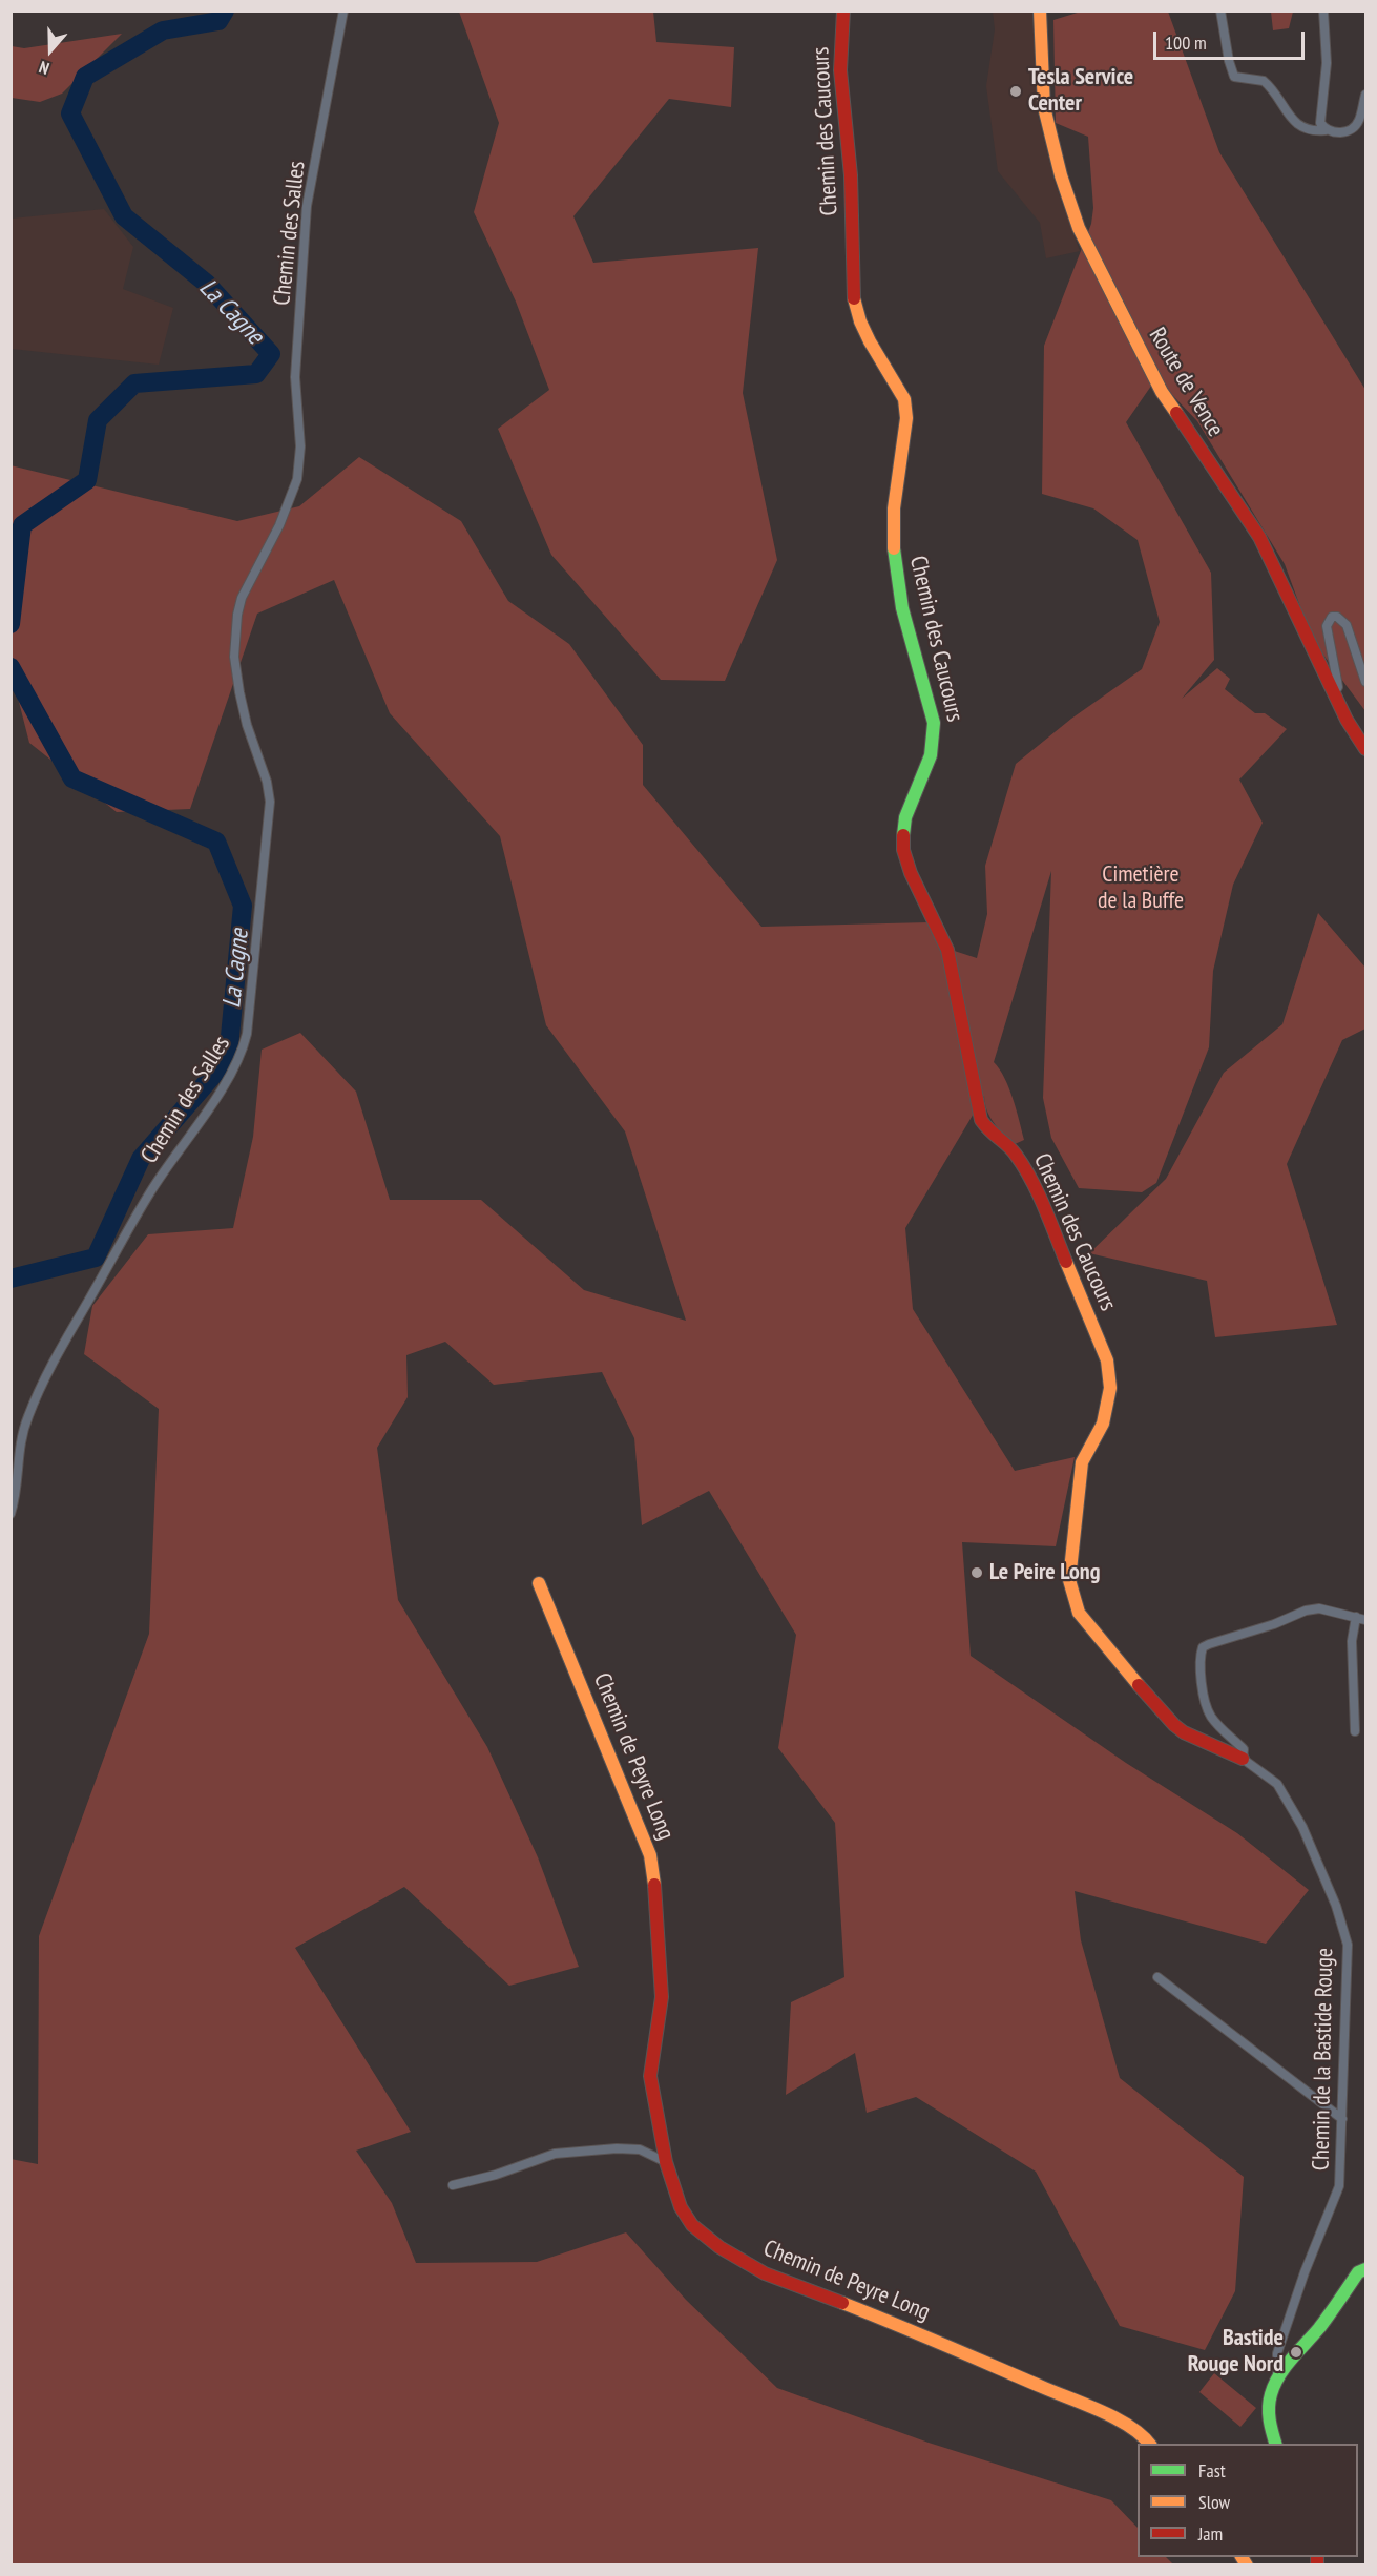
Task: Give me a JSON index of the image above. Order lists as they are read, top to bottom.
{
  "streets": {
    "street": [
      "Chemin des Caucours",
      "Chemin des Salles",
      "Route de Vence",
      "Chemin de Peyre Long",
      "Chemin de la Bastide Rouge"
    ]
  },
  "crossings": [
    ["Chemin des Caucours", "Chemin de la Bastide Rouge"]
  ],
  "water": ["La Cagne"],
  "parks": ["Cimetière de la Buffe"],
  "places": ["Tesla Service Center", "Le Peire Long", "Bastide Rouge Nord"],
  "legend": ["Fast", "Slow", "Jam"],
  "scale_bar": "100 m",
  "north": "bottom"
}
